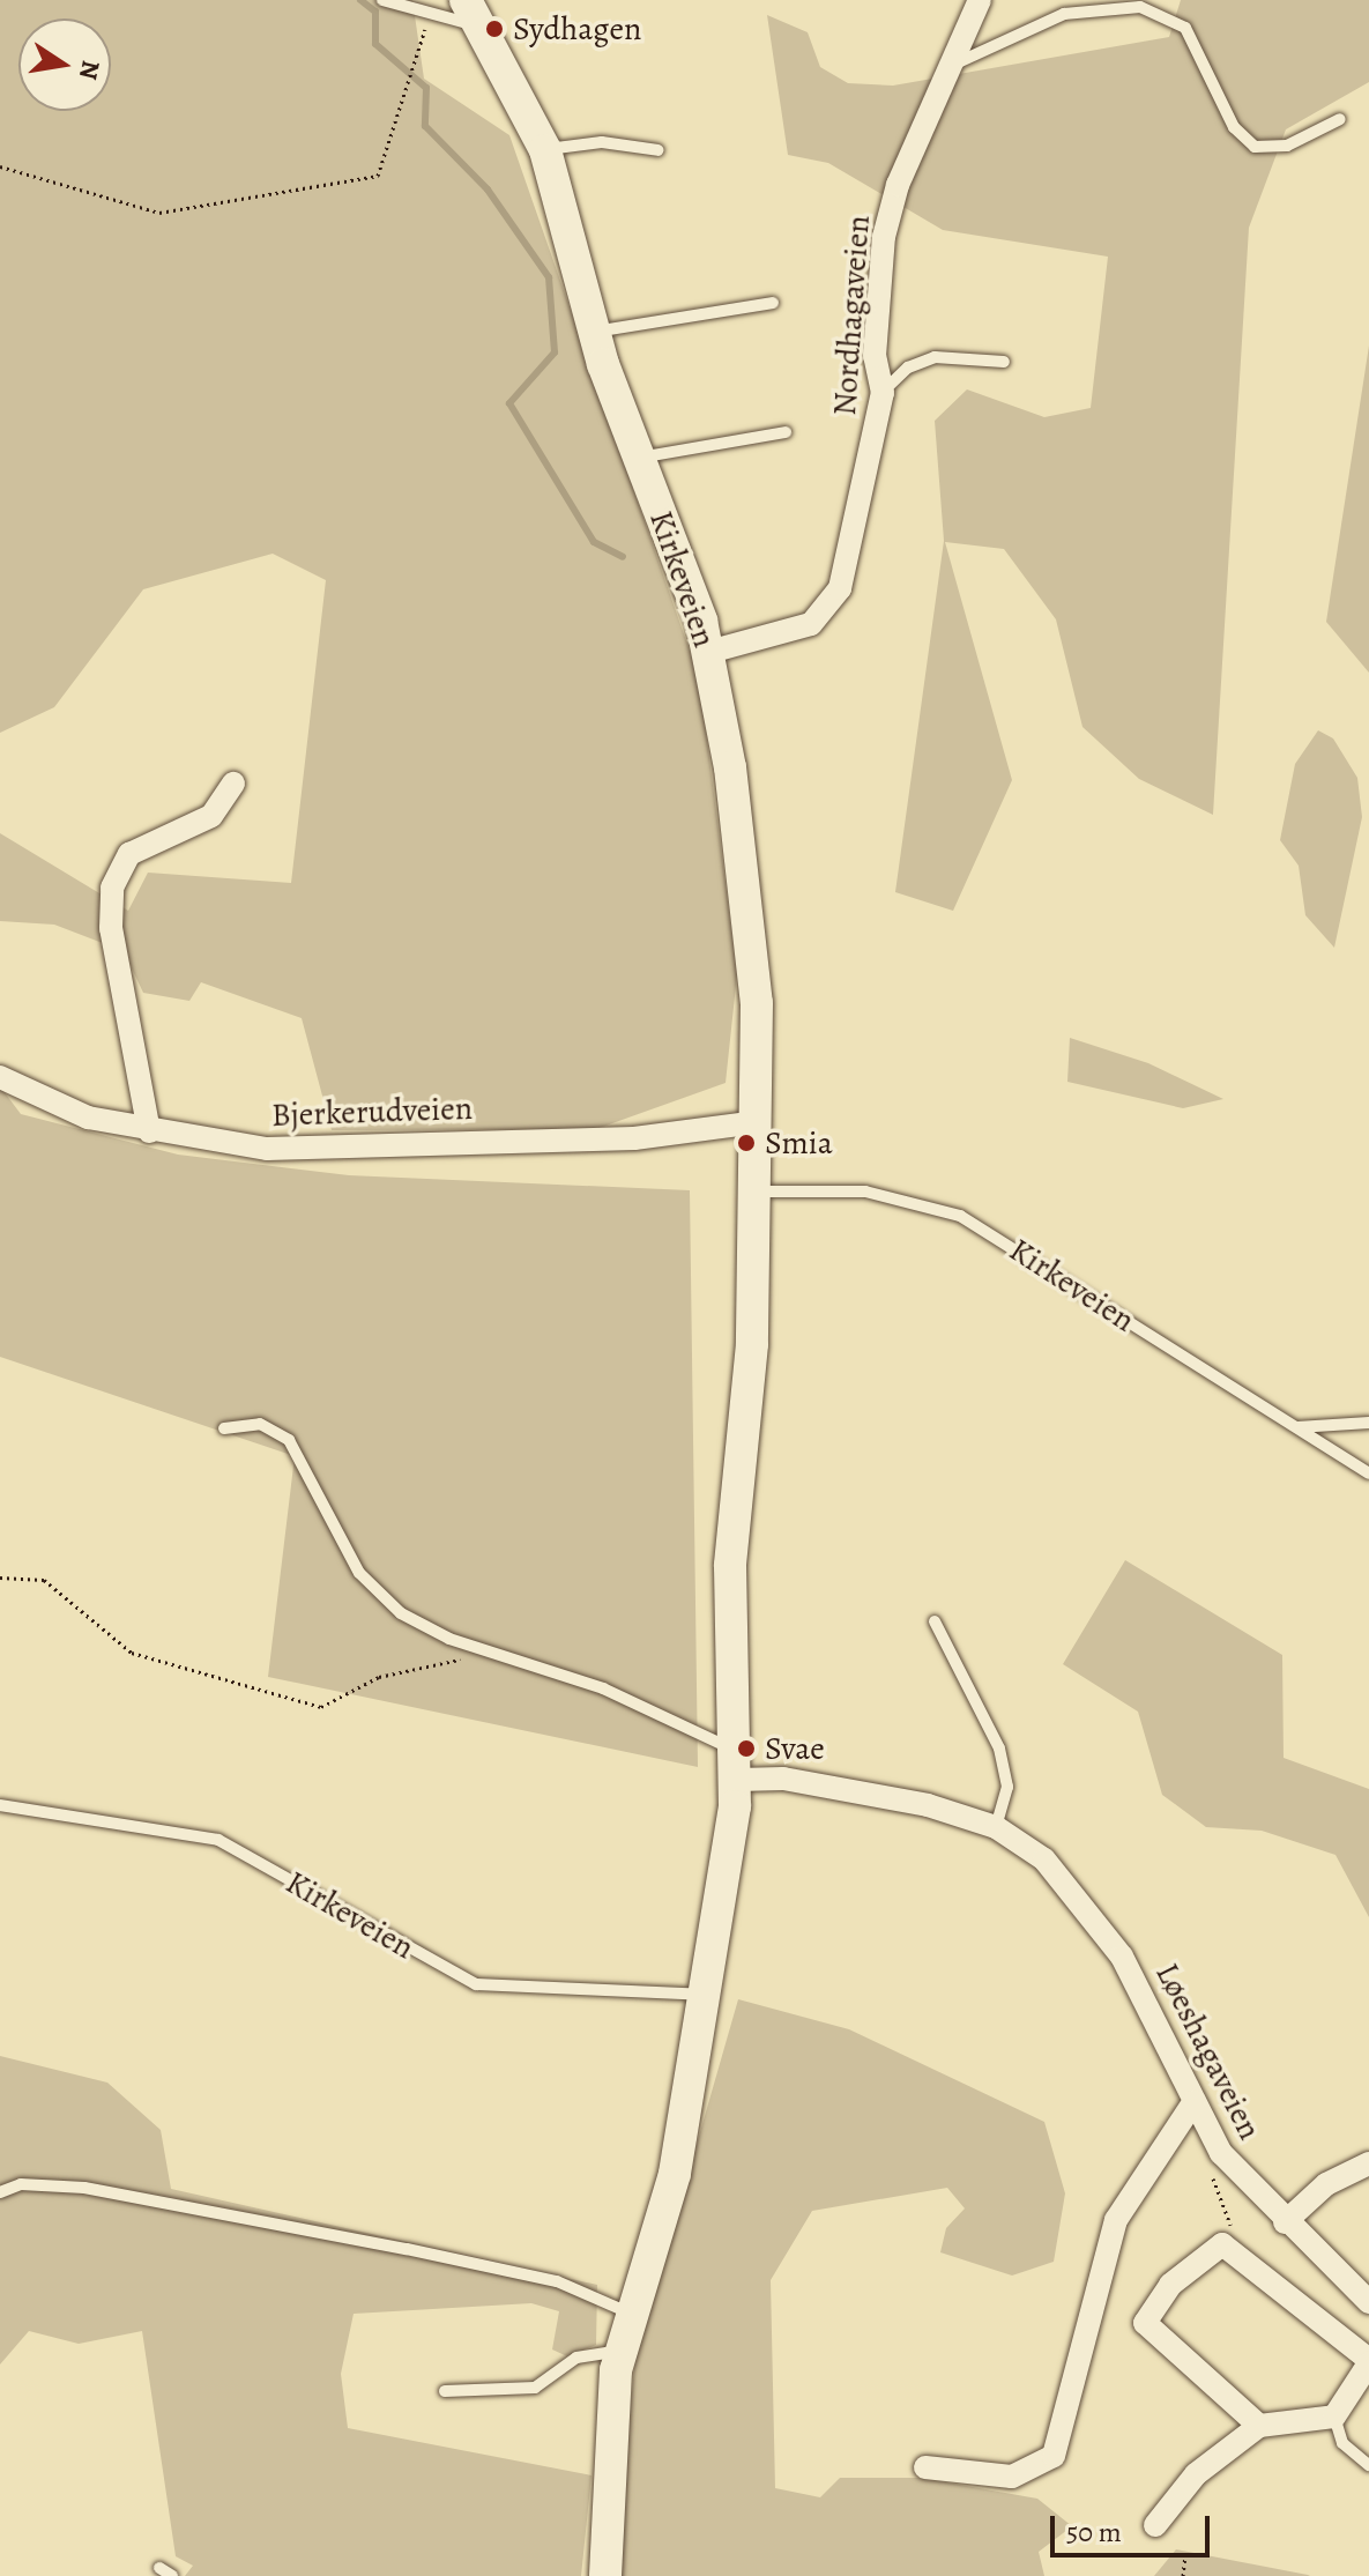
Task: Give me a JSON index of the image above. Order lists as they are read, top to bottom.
{
  "streets": {
    "main road": ["Kirkeveien"],
    "street": ["Nordhagaveien", "Bjerkerudveien", "Løeshagaveien"]
  },
  "crossings": [
    ["Nordhagaveien", "Kirkeveien"],
    ["Kirkeveien", "Bjerkerudveien"],
    ["Kirkeveien", "Løeshagaveien"]
  ],
  "places": ["Sydhagen", "Smia", "Svae"],
  "scale_bar": "50 m",
  "north": "right"
}
